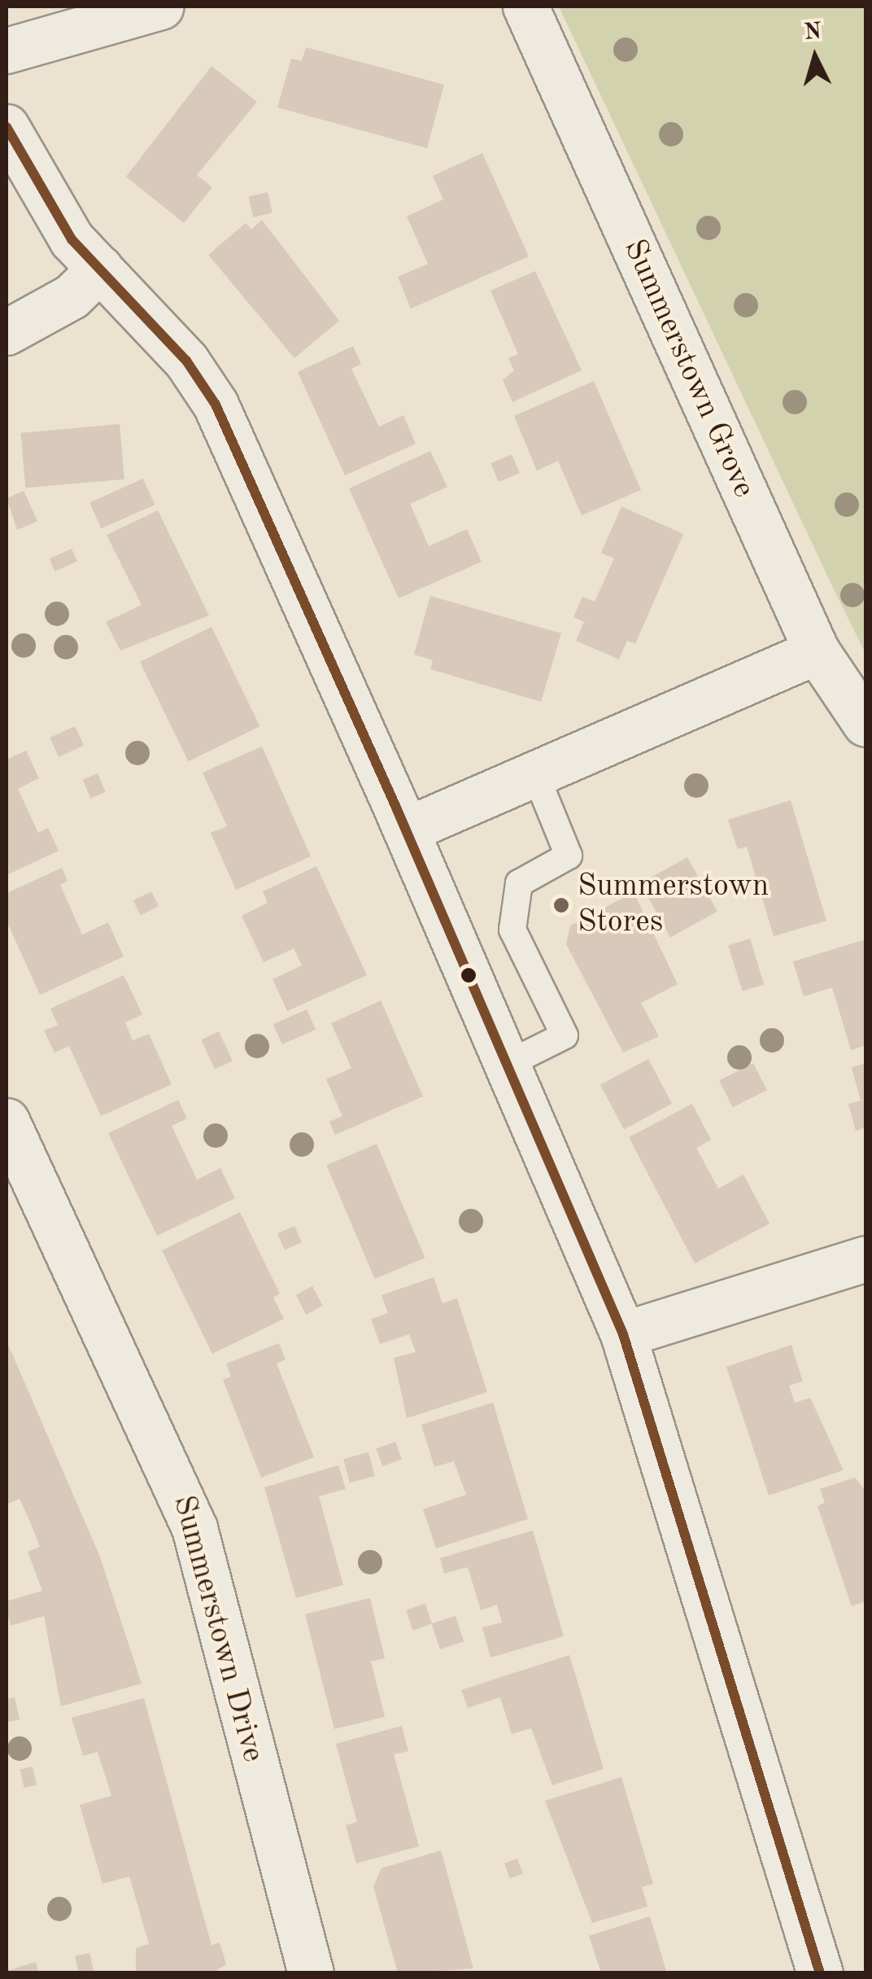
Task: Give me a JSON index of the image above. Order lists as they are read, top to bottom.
{
  "streets": {
    "street": ["Summerstown Grove", "Summerstown Drive"]
  },
  "places": ["Summerstown Stores"],
  "north": "top"
}
